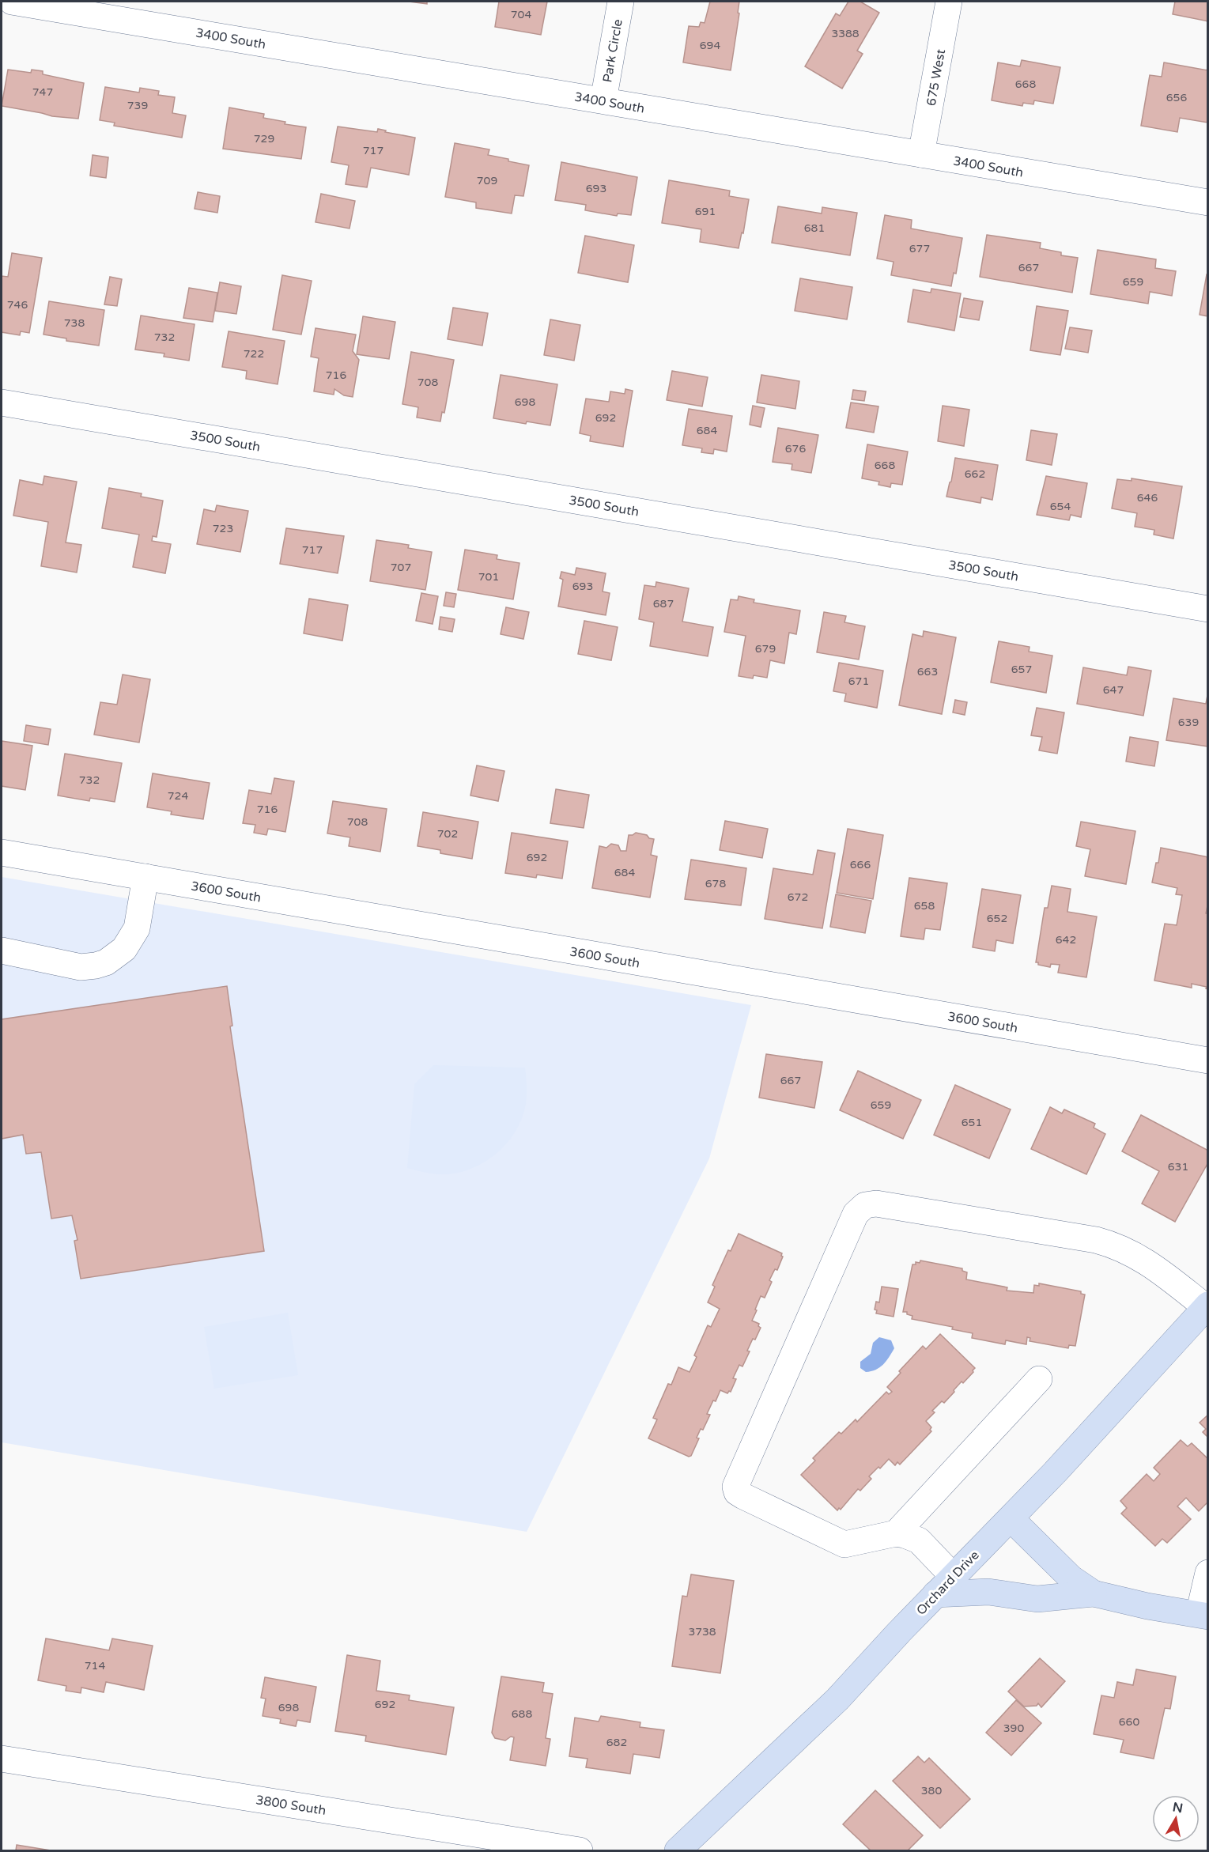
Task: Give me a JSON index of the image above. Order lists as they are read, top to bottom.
{
  "streets": {
    "main road": ["Orchard Drive"],
    "street": [
      "3400 South",
      "Park Circle",
      "675 West",
      "3500 South",
      "3600 South",
      "3800 South"
    ]
  },
  "crossings": [
    ["3400 South", "Park Circle"],
    ["3400 South", "675 West"]
  ],
  "house_numbers": [
    "704",
    "3388",
    "694",
    "668",
    "747",
    "656",
    "739",
    "729",
    "717",
    "709",
    "693",
    "691",
    "681",
    "677",
    "667",
    "659",
    "746",
    "738",
    "732",
    "722",
    "716",
    "708",
    "698",
    "692",
    "684",
    "676",
    "668",
    "662",
    "646",
    "654",
    "723",
    "717",
    "707",
    "701",
    "693",
    "687",
    "679",
    "657",
    "663",
    "671",
    "647",
    "639",
    "732",
    "724",
    "716",
    "708",
    "702",
    "692",
    "666",
    "684",
    "678",
    "672",
    "658",
    "652",
    "642",
    "667",
    "659",
    "651",
    "631",
    "3738",
    "714",
    "692",
    "698",
    "688",
    "660",
    "390",
    "682",
    "380"
  ],
  "north": "top"
}
